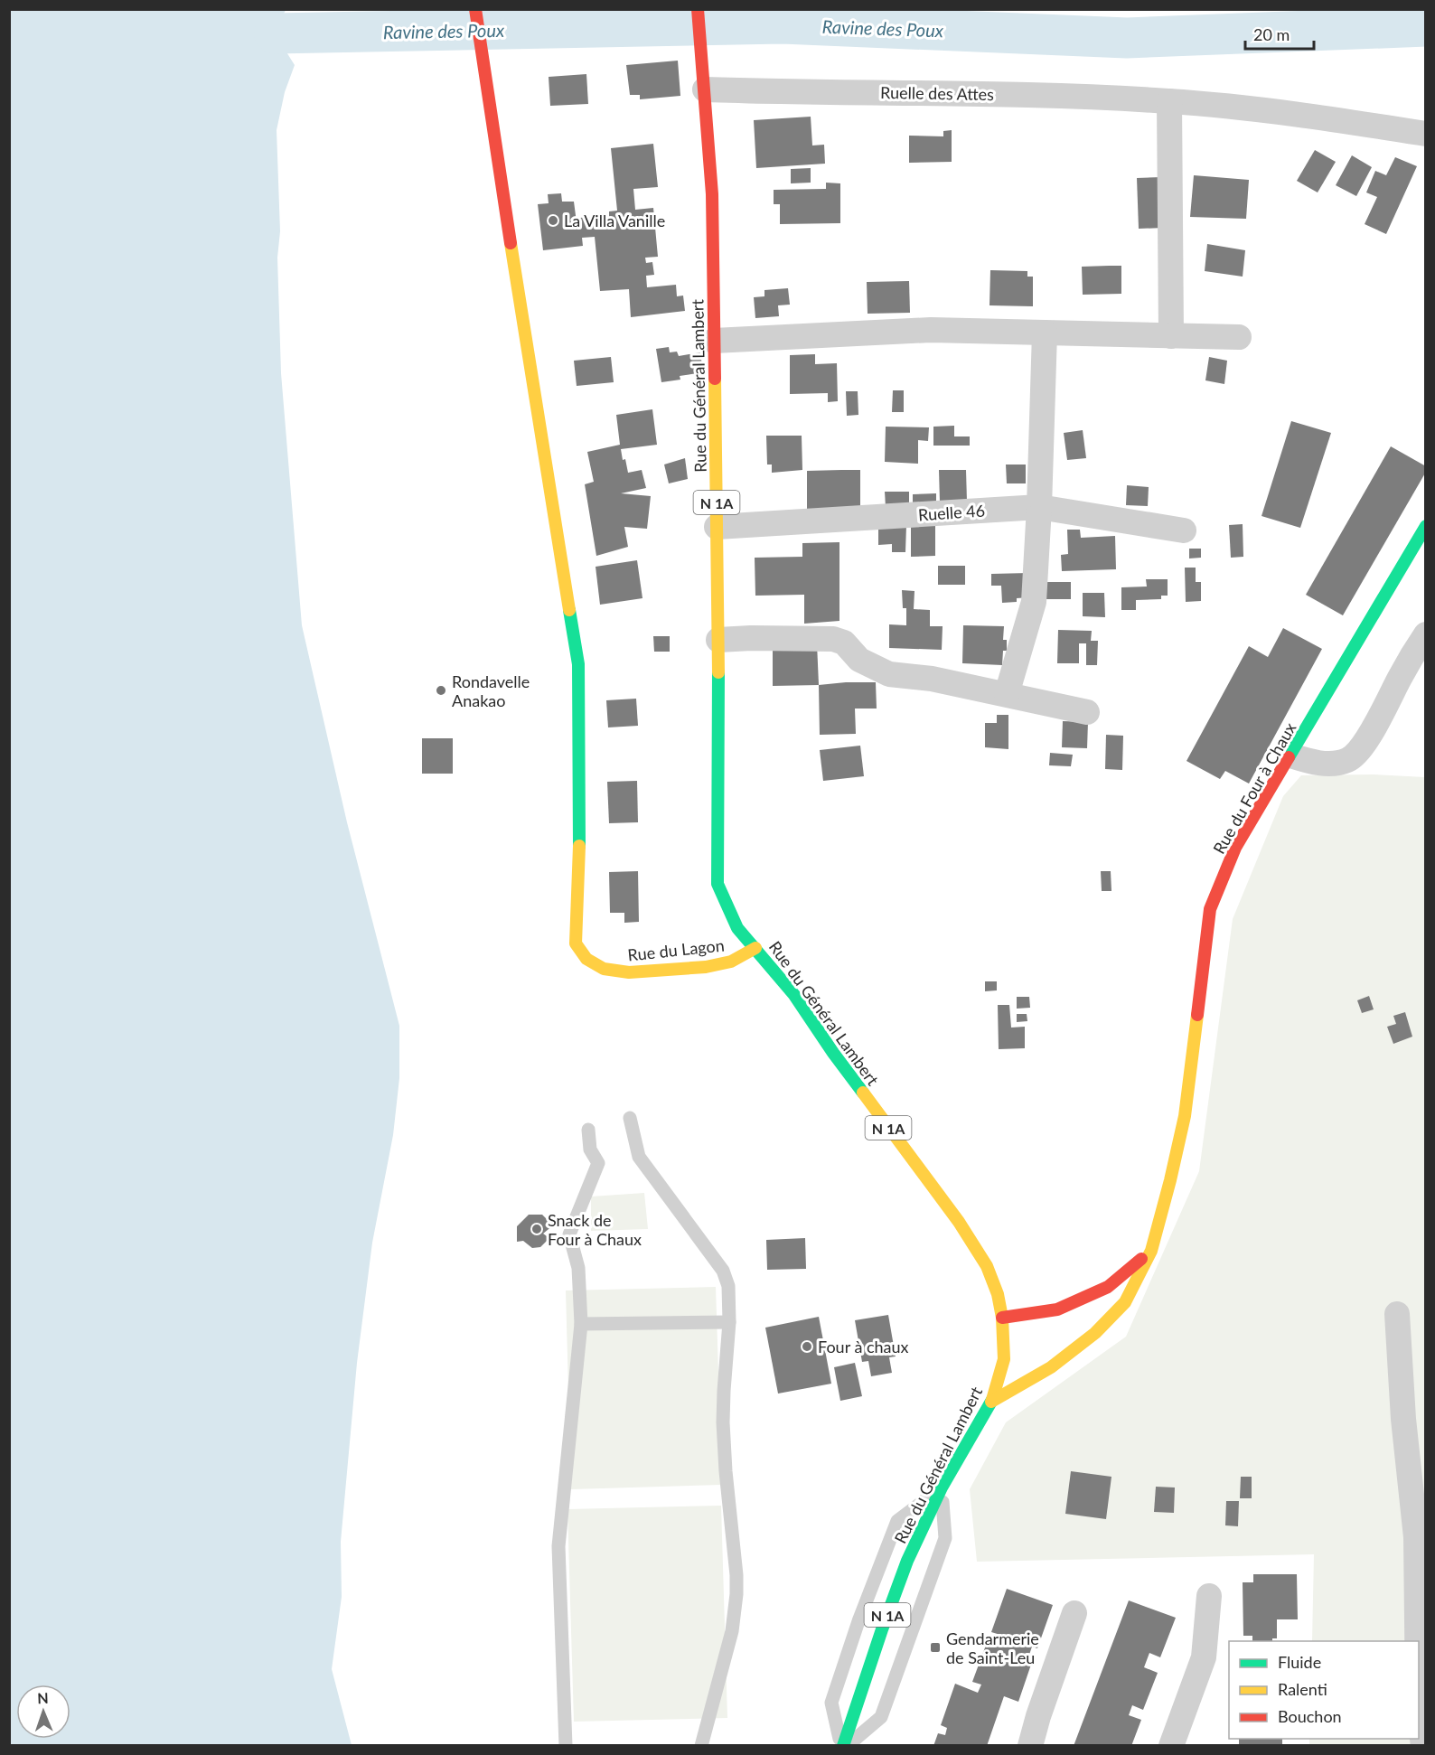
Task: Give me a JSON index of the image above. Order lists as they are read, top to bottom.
{
  "streets": {
    "main road": [
      "Rue du Général Lambert",
      "N 1A",
      "Rue du Four à Chaux",
      "Rue du Lagon"
    ],
    "street": ["Ruelle des Attes", "Ruelle 46"]
  },
  "crossings": [
    ["Ruelle des Attes", "Rue du Général Lambert"],
    ["Rue du Général Lambert", "Ruelle 46"],
    ["Rue du Général Lambert", "Rue du Four à Chaux"],
    ["Rue du Général Lambert", "Rue du Lagon"]
  ],
  "water": ["Ravine des Poux"],
  "places": {
    "other": [
      "La Villa Vanille",
      "Rondavelle Anakao",
      "Snack de Four à Chaux",
      "Four à chaux"
    ],
    "transit": ["Gendarmerie de Saint-Leu"]
  },
  "legend": ["Fluide", "Ralenti", "Bouchon"],
  "scale_bar": "20 m",
  "north": "top"
}
